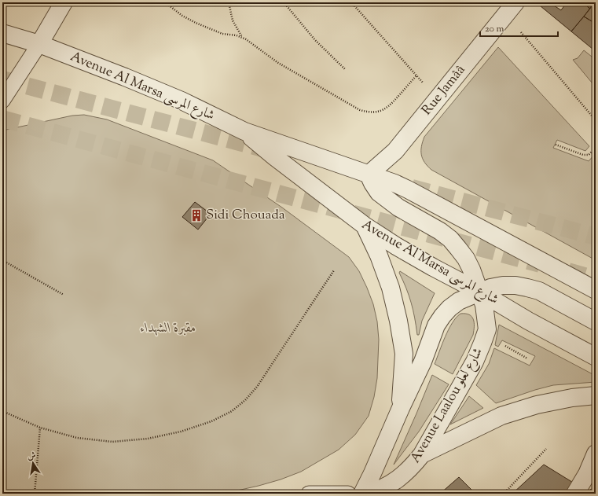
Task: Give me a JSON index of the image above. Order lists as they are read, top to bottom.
{
  "streets": {
    "street": ["Avenue Al Marsa شارع المرسى", "Rue Jamââ", "Avenue Laalou شارع لعلو"]
  },
  "crossings": [
    ["Avenue Al Marsa شارع المرسى", "Rue Jamââ"],
    ["Avenue Al Marsa شارع المرسى", "Avenue Laalou شارع لعلو"],
    ["Rue Jamââ", "Avenue Laalou شارع لعلو"]
  ],
  "parks": ["مقبرة الشهداء"],
  "places": {
    "building": ["Sidi Chouada"]
  },
  "scale_bar": "20 m",
  "north": "top"
}
